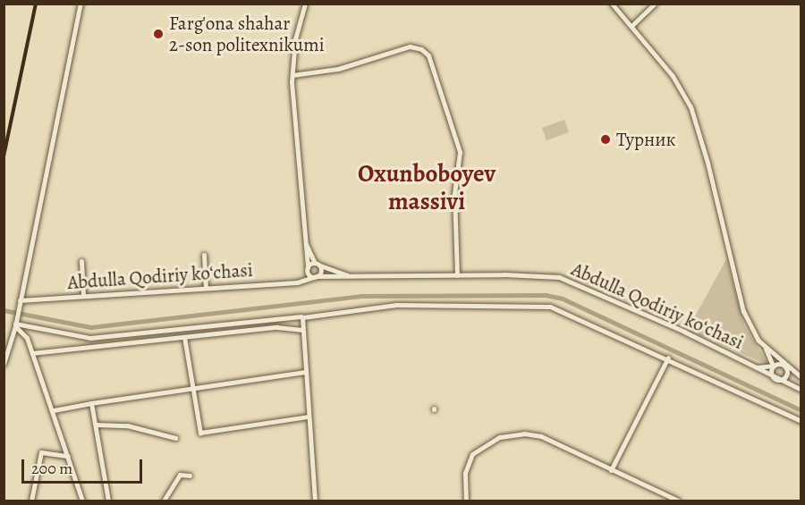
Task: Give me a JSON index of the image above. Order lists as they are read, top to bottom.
{
  "streets": {
    "street": ["Abdulla Qodiriy koʻchasi"]
  },
  "districts": ["Oxunboboyev massivi"],
  "places": ["Farg'ona shahar 2-son politexnikumi", "Турник"],
  "scale_bar": "200 m"
}
